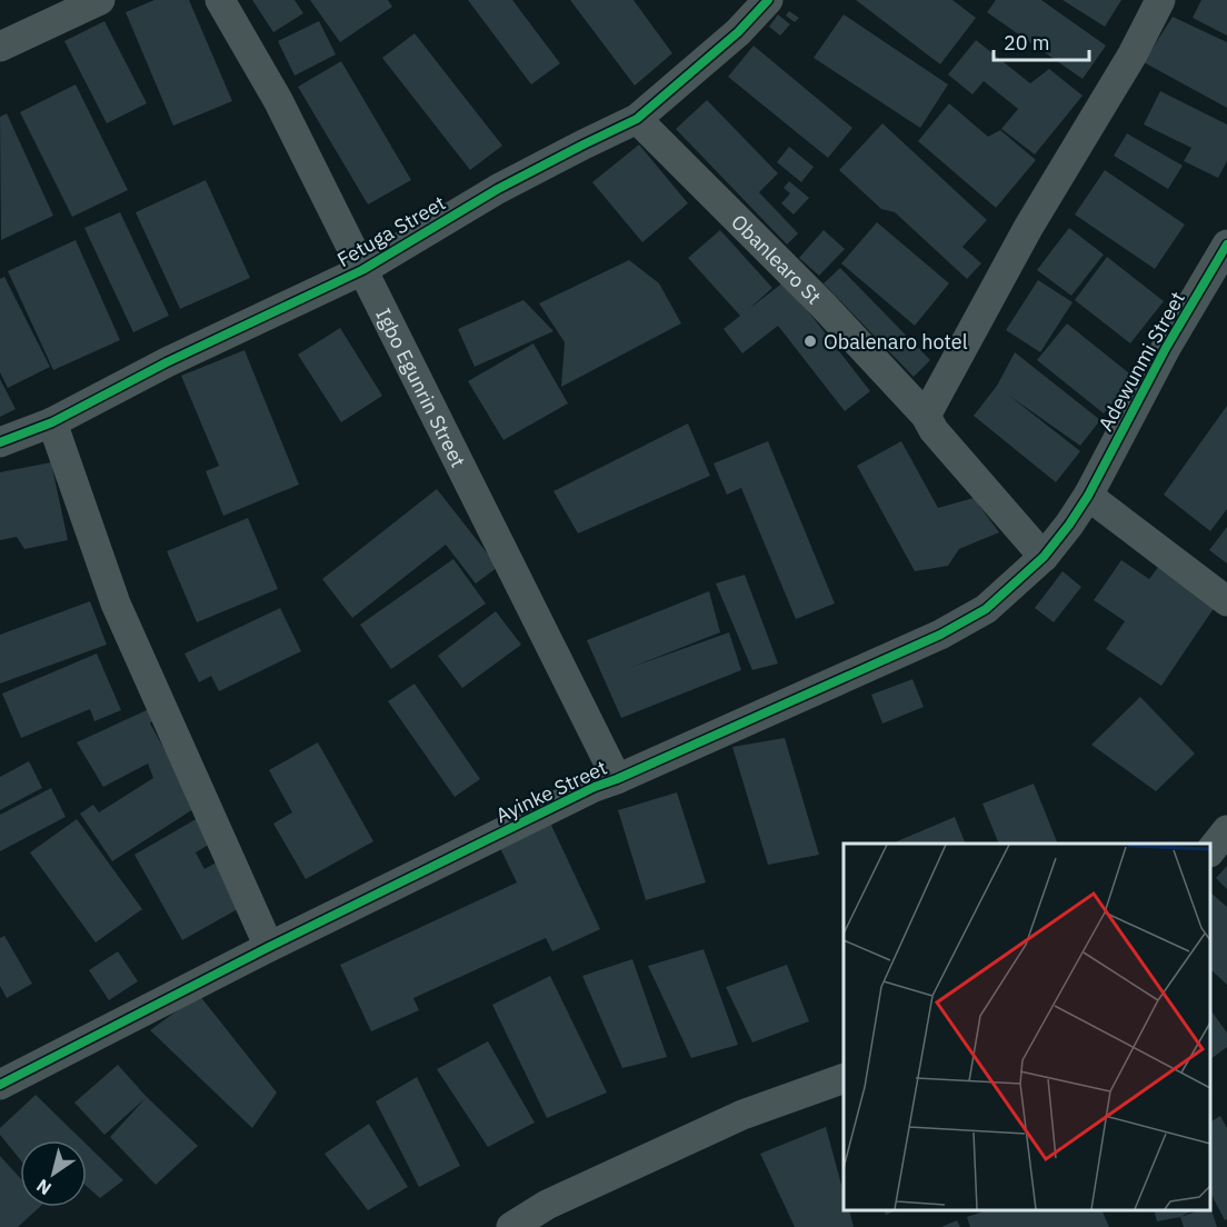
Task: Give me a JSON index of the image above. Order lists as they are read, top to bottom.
{
  "streets": {
    "street": [
      "Fetuga Street",
      "Obanlearo St",
      "Adewunmi Street",
      "Igbo Egunrin Street",
      "Ayinke Street"
    ]
  },
  "crossings": [
    ["Fetuga Street", "Obanlearo St"],
    ["Fetuga Street", "Igbo Egunrin Street"],
    ["Obanlearo St", "Ayinke Street"],
    ["Adewunmi Street", "Ayinke Street"],
    ["Igbo Egunrin Street", "Ayinke Street"]
  ],
  "places": ["Obalenaro hotel"],
  "scale_bar": "20 m",
  "north": "bottom left"
}
